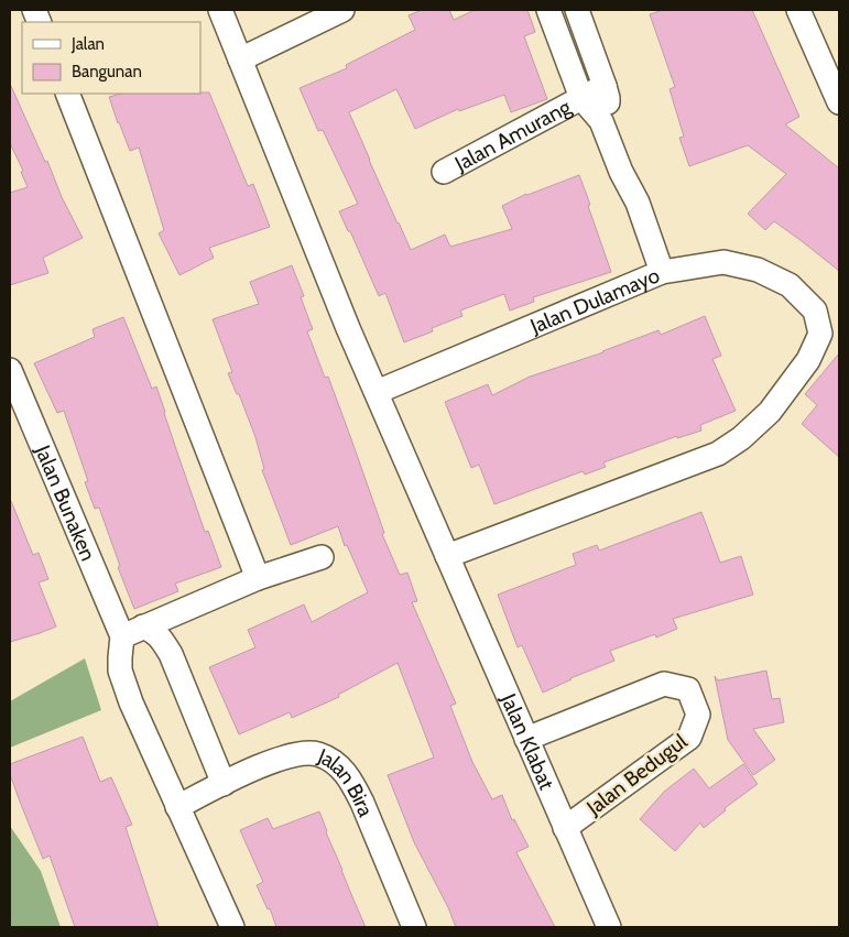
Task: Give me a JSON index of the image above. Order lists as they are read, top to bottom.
{
  "streets": {
    "street": [
      "Jalan Amurang",
      "Jalan Dulamayo",
      "Jalan Bunaken",
      "Jalan Klabat",
      "Jalan Bedugul",
      "Jalan Bira"
    ]
  },
  "crossings": [
    ["Jalan Amurang", "Jalan Dulamayo"],
    ["Jalan Dulamayo", "Jalan Klabat"],
    ["Jalan Klabat", "Jalan Bedugul"]
  ],
  "legend": ["Jalan", "Bangunan"]
}
